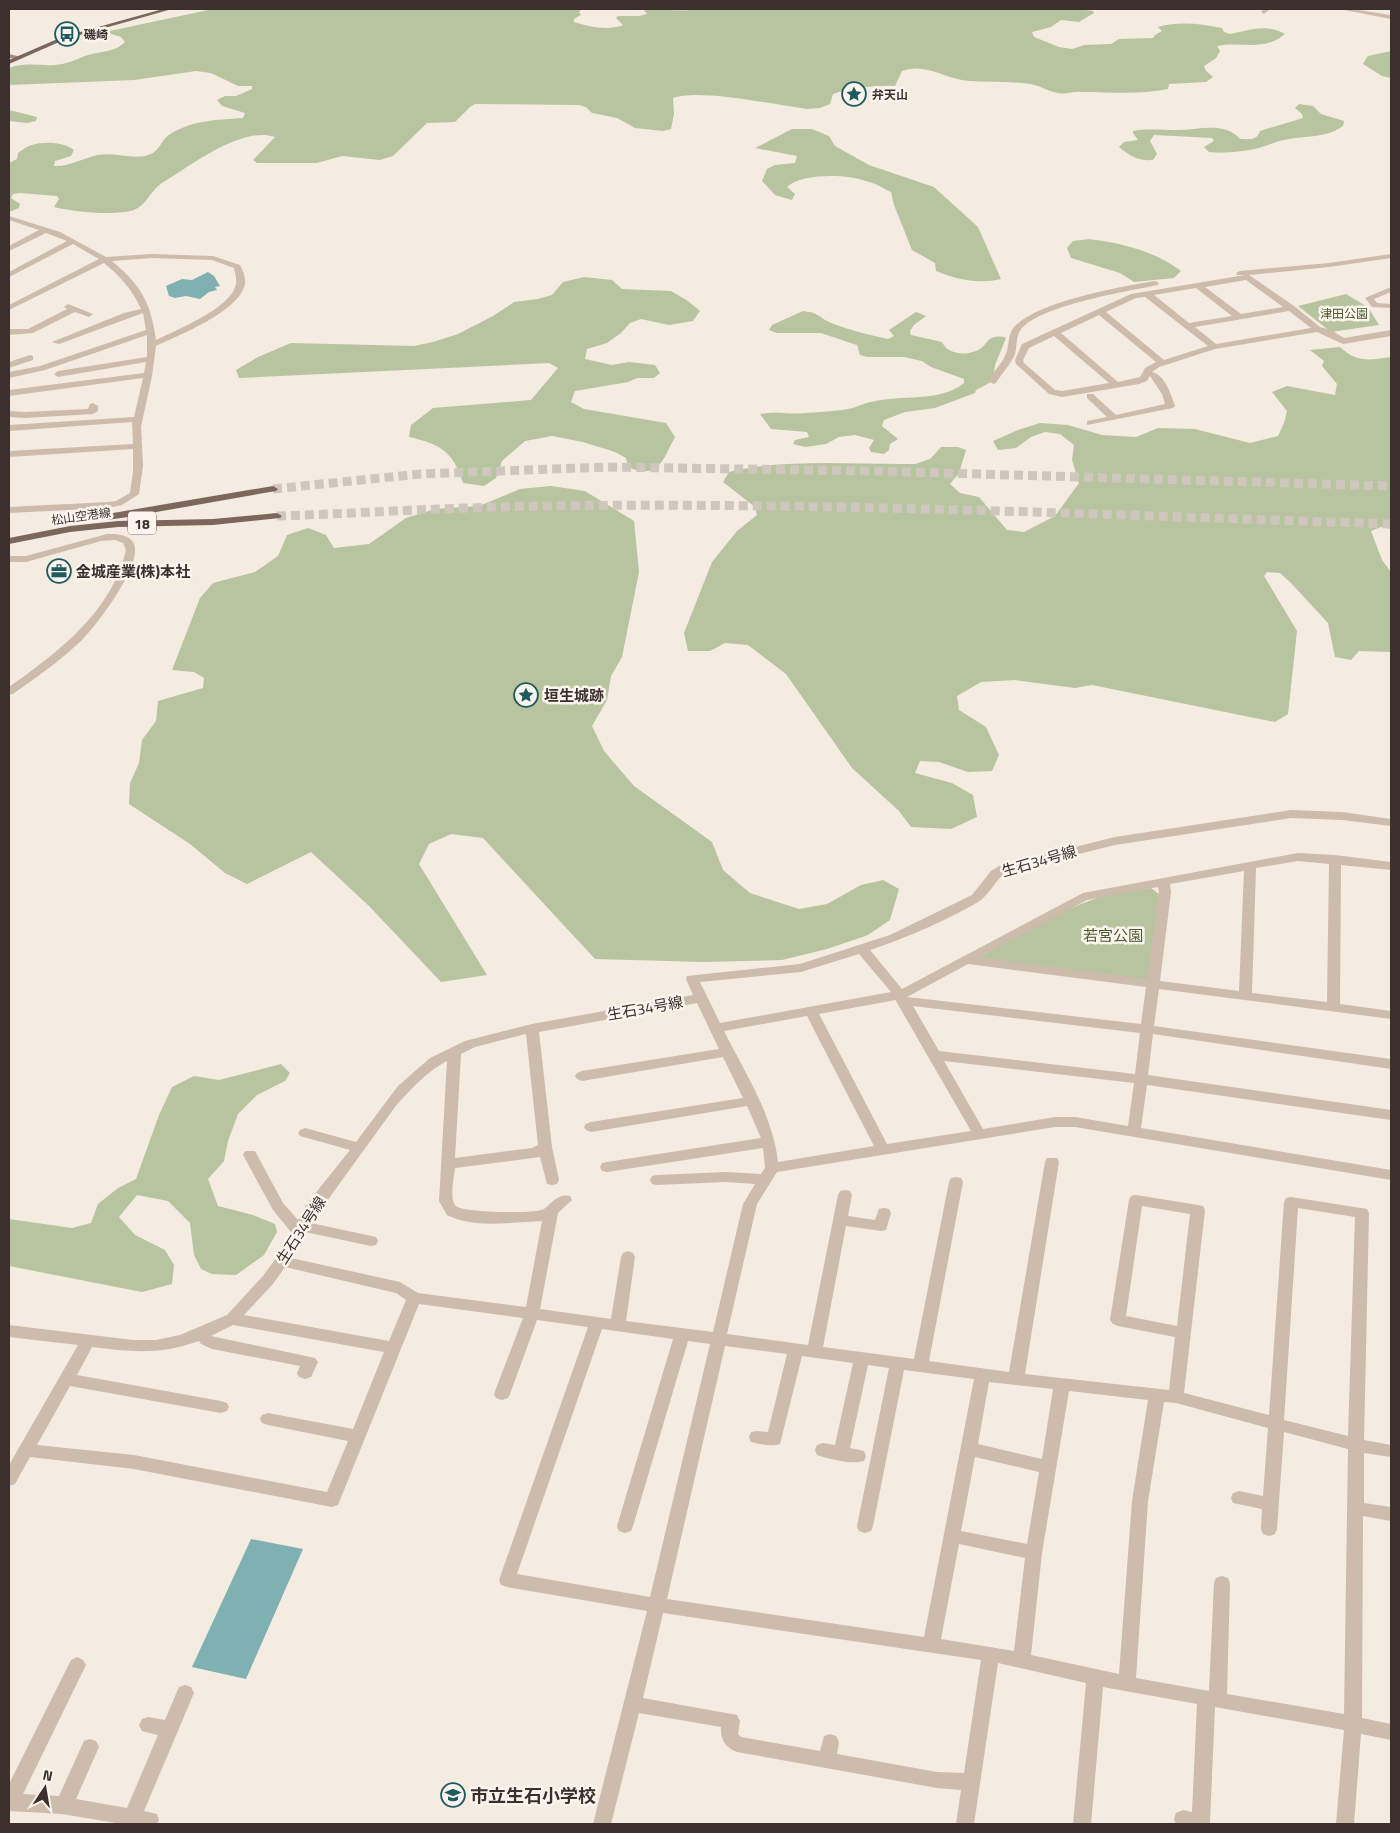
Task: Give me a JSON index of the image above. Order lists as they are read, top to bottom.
{
  "streets": {
    "main road": ["松山空港線", "18"],
    "street": ["生石34号線"]
  },
  "parks": ["津田公園", "若宮公園"],
  "places": {
    "bus stop": ["磯崎"],
    "place": ["弁天山", "垣生城跡"],
    "office": ["金城産業(株)本社"],
    "school or university": ["市立生石小学校"]
  },
  "north": "top"
}
